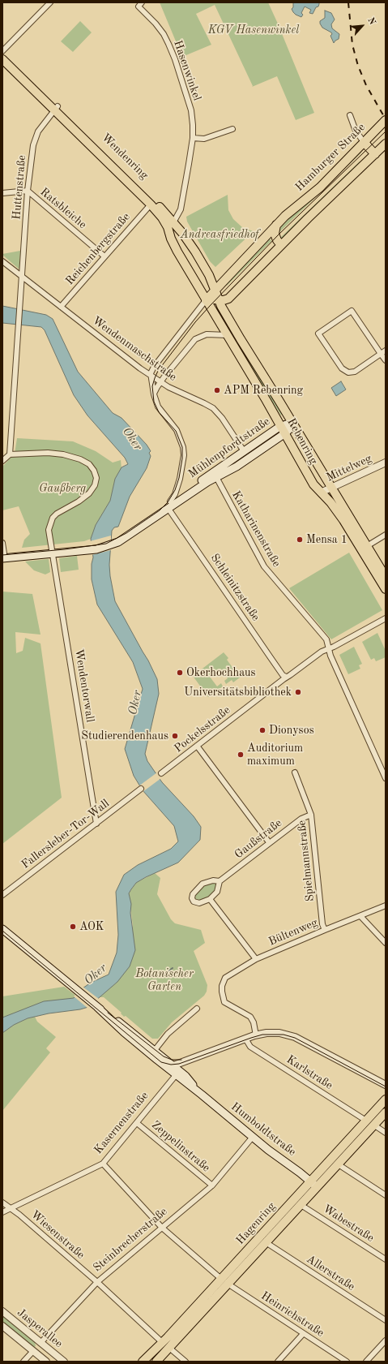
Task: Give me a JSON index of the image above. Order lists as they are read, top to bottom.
{
  "streets": {
    "main road": [
      "Wendenring",
      "Hamburger Straße",
      "Rebenring",
      "Mühlenpfordtstraße",
      "Humboldtstraße",
      "Hagenring"
    ],
    "street": [
      "Hasenwinkel",
      "Huttenstraße",
      "Ratsbleiche",
      "Reichenbergstraße",
      "Wendenmaschstraße",
      "Mittelweg",
      "Katharinenstraße",
      "Schleinitzstraße",
      "Wendentorwall",
      "Pockelsstraße",
      "Fallersleber-Tor-Wall",
      "Gaußstraße",
      "Spielmannstraße",
      "Bültenweg",
      "Karlstraße",
      "Kasernenstraße",
      "Zeppelinstraße",
      "Wabestraße",
      "Wiesenstraße",
      "Steinbrecherstraße",
      "Allerstraße",
      "Heinrichstraße",
      "Jasperallee"
    ]
  },
  "crossings": [
    ["Hasenwinkel", "Wendenring"],
    ["Wendenring", "Hamburger Straße"],
    ["Wendenring", "Huttenstraße"],
    ["Wendenring", "Reichenbergstraße"],
    ["Wendenring", "Rebenring"],
    ["Hamburger Straße", "Rebenring"],
    ["Huttenstraße", "Ratsbleiche"],
    ["Huttenstraße", "Wendenmaschstraße"],
    ["Huttenstraße", "Wendentorwall"],
    ["Ratsbleiche", "Reichenbergstraße"],
    ["Reichenbergstraße", "Wendenmaschstraße"],
    ["Wendenmaschstraße", "Mühlenpfordtstraße"],
    ["Rebenring", "Mühlenpfordtstraße"],
    ["Rebenring", "Mittelweg"],
    ["Mühlenpfordtstraße", "Katharinenstraße"],
    ["Mühlenpfordtstraße", "Schleinitzstraße"],
    ["Mühlenpfordtstraße", "Wendentorwall"],
    ["Katharinenstraße", "Pockelsstraße"],
    ["Schleinitzstraße", "Pockelsstraße"],
    ["Wendentorwall", "Fallersleber-Tor-Wall"],
    ["Gaußstraße", "Spielmannstraße"],
    ["Spielmannstraße", "Bültenweg"],
    ["Karlstraße", "Hagenring"],
    ["Kasernenstraße", "Humboldtstraße"],
    ["Kasernenstraße", "Zeppelinstraße"],
    ["Kasernenstraße", "Wiesenstraße"],
    ["Humboldtstraße", "Hagenring"],
    ["Humboldtstraße", "Steinbrecherstraße"],
    ["Zeppelinstraße", "Steinbrecherstraße"],
    ["Hagenring", "Wabestraße"],
    ["Hagenring", "Wiesenstraße"],
    ["Hagenring", "Allerstraße"],
    ["Hagenring", "Heinrichstraße"],
    ["Wiesenstraße", "Steinbrecherstraße"],
    ["Steinbrecherstraße", "Jasperallee"]
  ],
  "water": ["Oker"],
  "parks": [
    "KGV Hasenwinkel",
    "Andreasfriedhof",
    "Gaußberg",
    "Botanischer Garten"
  ],
  "places": [
    "APM Rebenring",
    "Mensa 1",
    "Okerhochhaus",
    "Universitätsbibliothek",
    "Dionysos",
    "Studierendenhaus",
    "Auditorium maximum",
    "AOK"
  ],
  "north": "top right"
}
